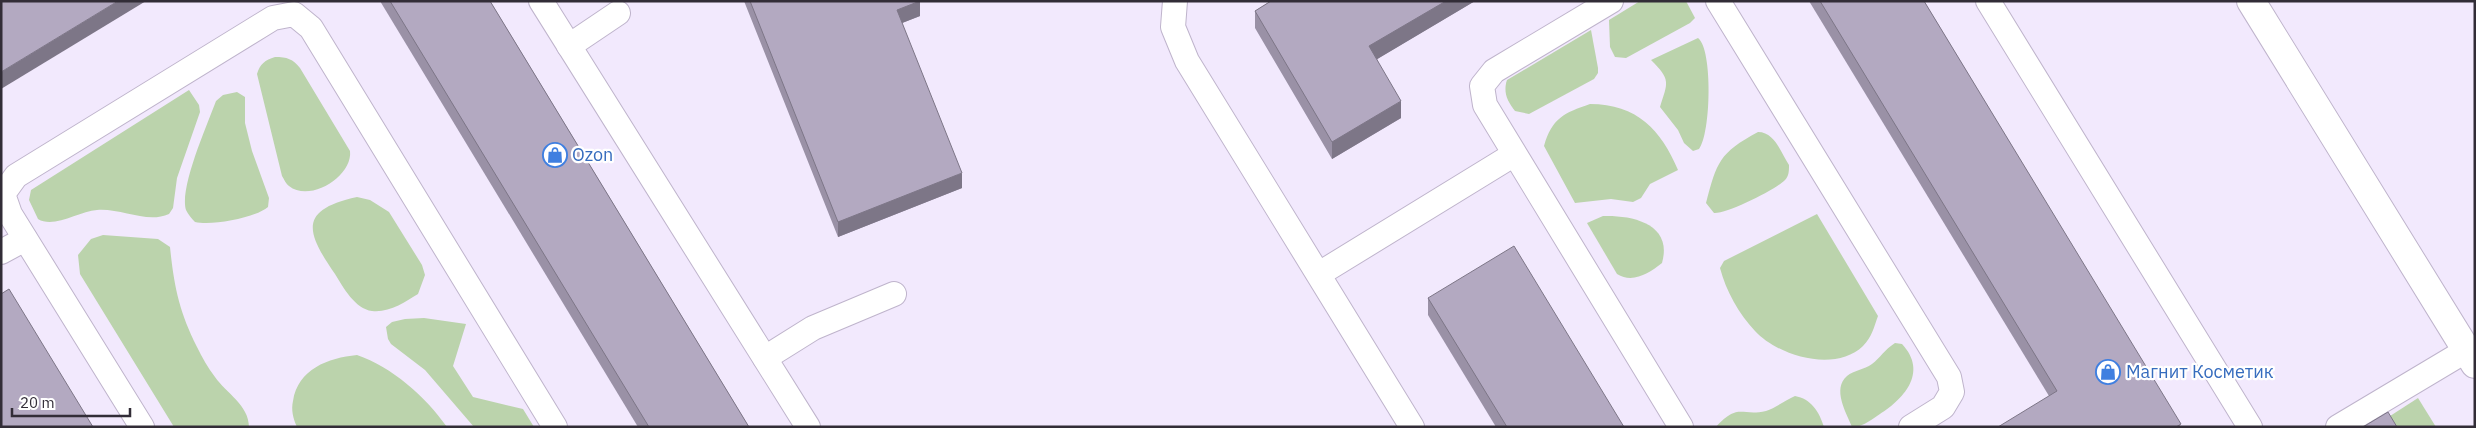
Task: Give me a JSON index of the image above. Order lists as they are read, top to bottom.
{
  "places": {
    "shop": ["Ozon", "Магнит Косметик"]
  },
  "scale_bar": "20 m"
}
